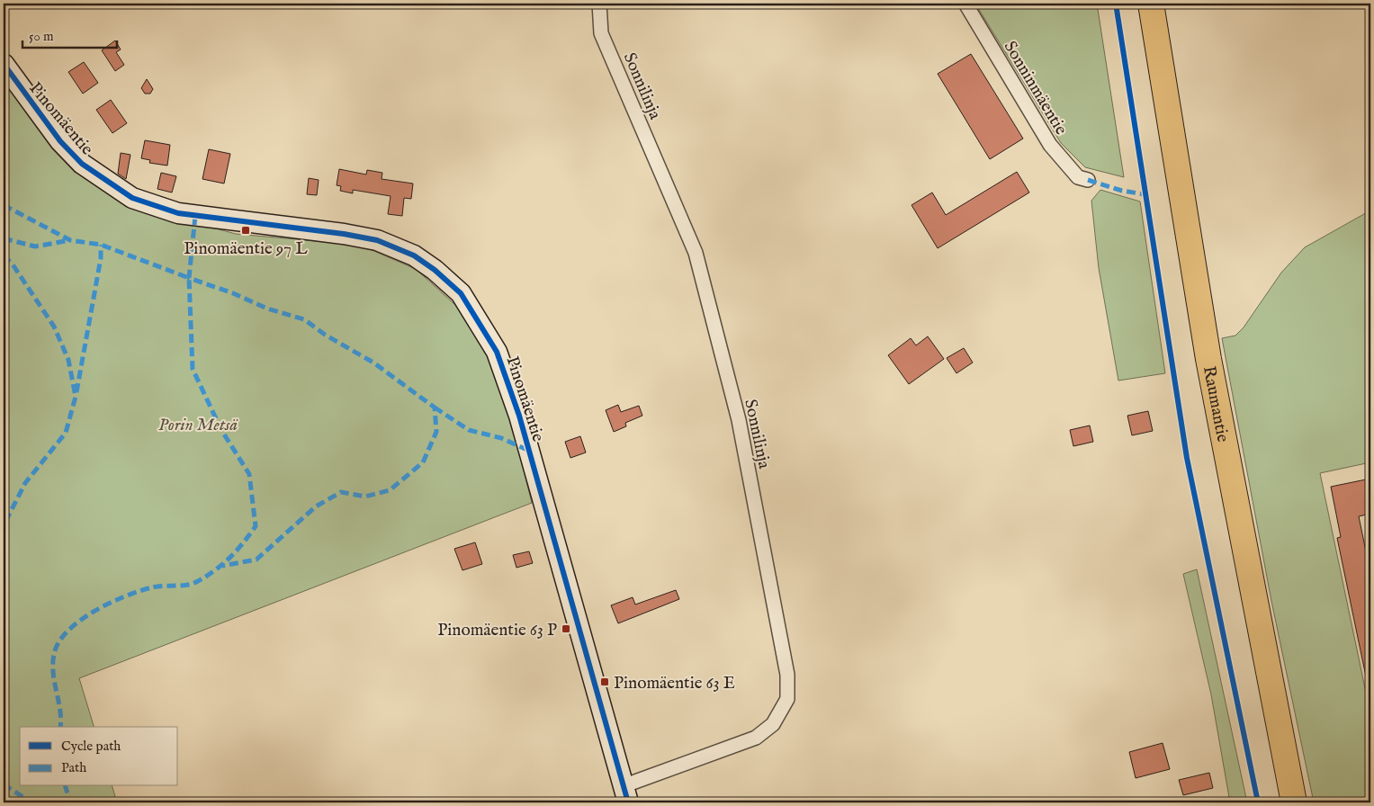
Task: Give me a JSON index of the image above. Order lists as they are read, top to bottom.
{
  "streets": {
    "highway": ["Raumantie"],
    "street": ["Sonnilinja", "Sonninmäentie", "Pinomäentie"]
  },
  "crossings": [
    ["Sonnilinja", "Pinomäentie"]
  ],
  "parks": ["Porin Metsä"],
  "places": {
    "transit": ["Pinomäentie 97 L", "Pinomäentie 63 P", "Pinomäentie 63 E"]
  },
  "legend": ["Cycle path", "Path"],
  "scale_bar": "50 m"
}
